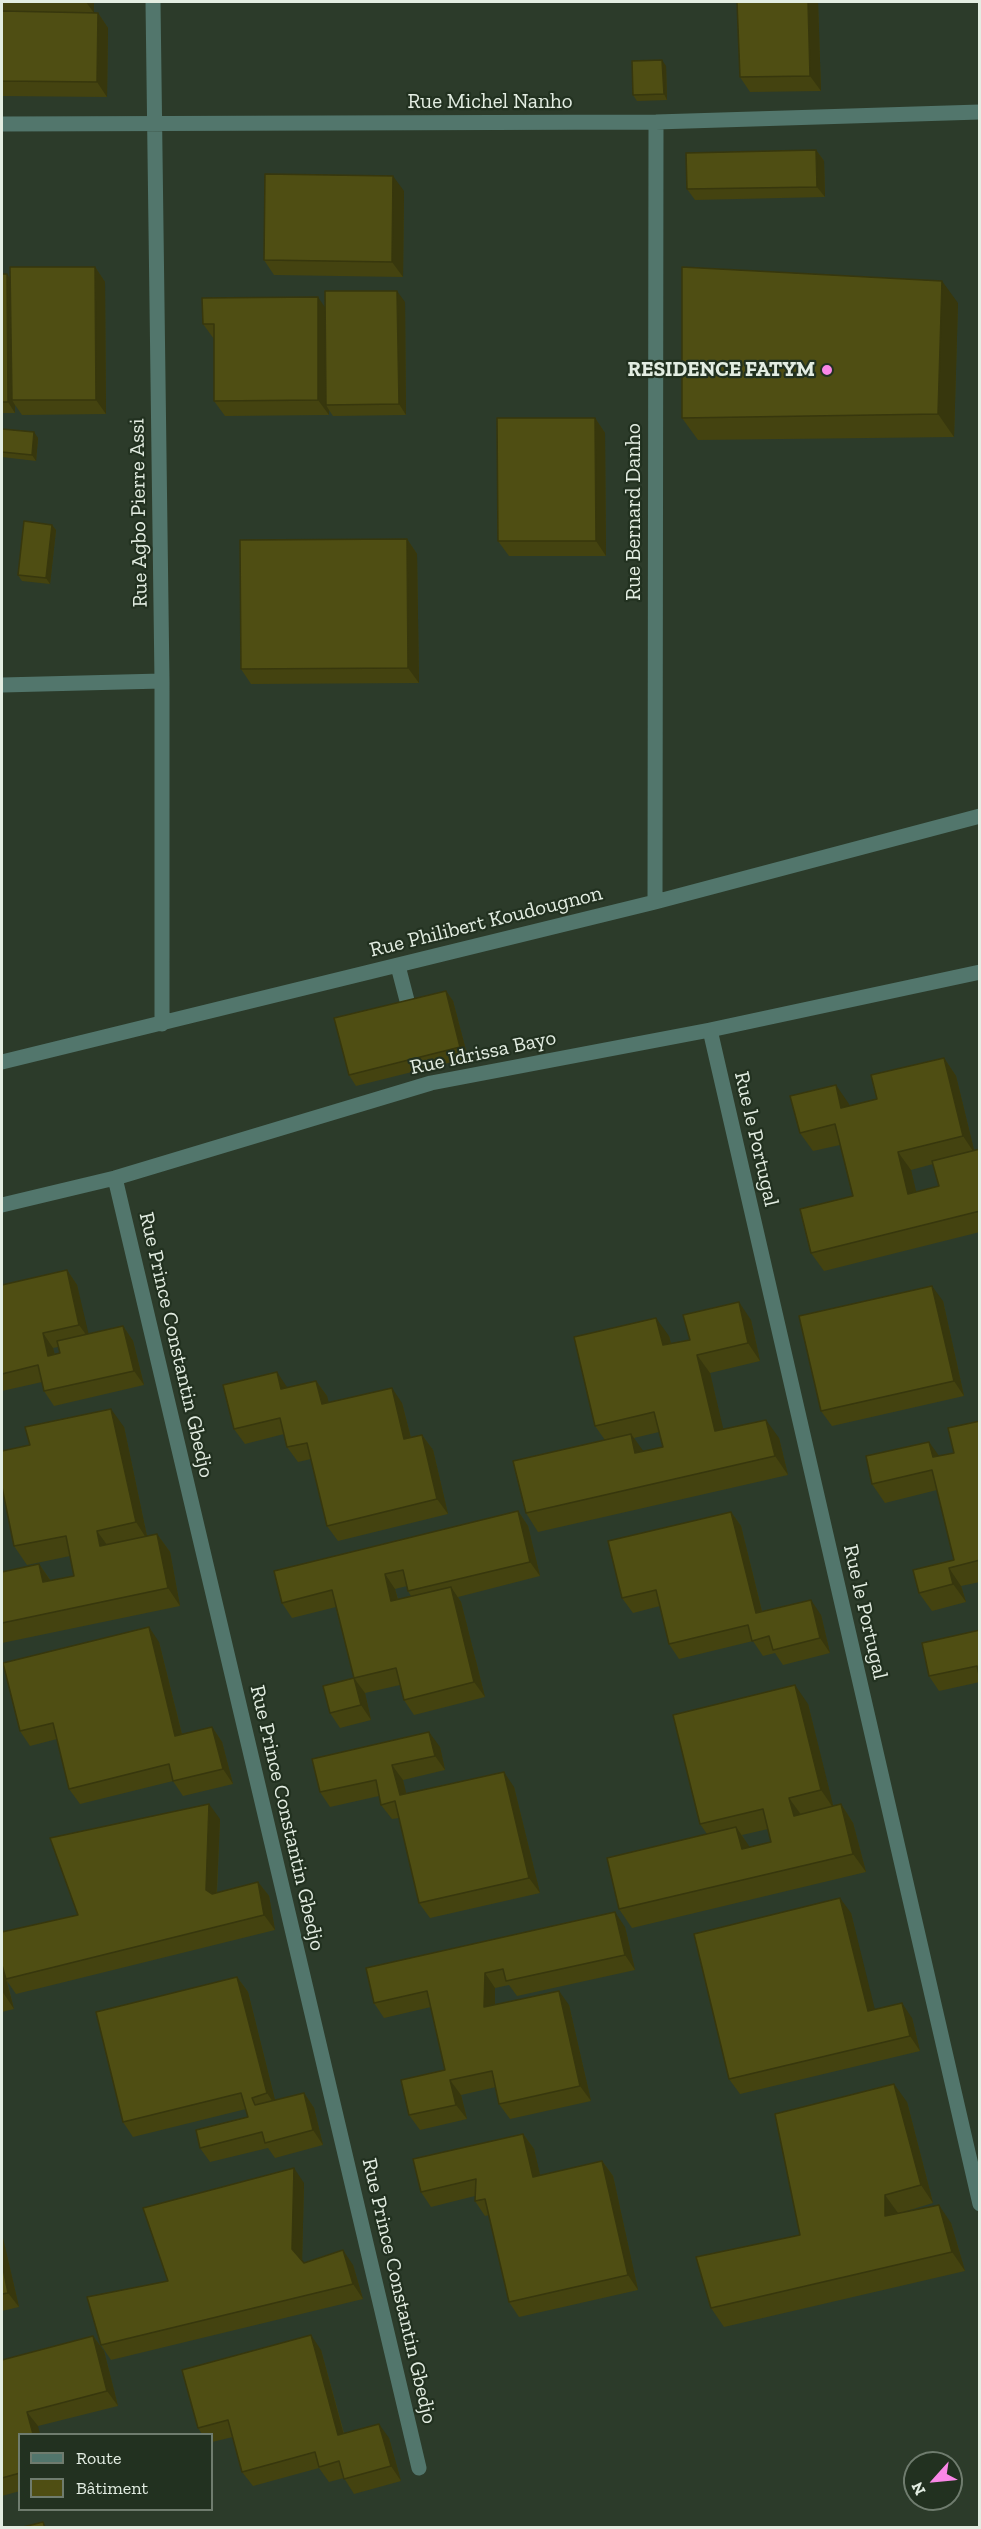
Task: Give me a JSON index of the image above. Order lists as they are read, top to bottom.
{
  "streets": {
    "street": [
      "Rue Michel Nanho",
      "Rue Bernard Danho",
      "Rue Agbo Pierre Assi",
      "Rue Philibert Koudougnon",
      "Rue Idrissa Bayo",
      "Rue le Portugal",
      "Rue Prince Constantin Gbedjo"
    ]
  },
  "crossings": [
    ["Rue Michel Nanho", "Rue Bernard Danho"],
    ["Rue Michel Nanho", "Rue Agbo Pierre Assi"],
    ["Rue Bernard Danho", "Rue Philibert Koudougnon"],
    ["Rue Agbo Pierre Assi", "Rue Philibert Koudougnon"],
    ["Rue Idrissa Bayo", "Rue le Portugal"],
    ["Rue Idrissa Bayo", "Rue Prince Constantin Gbedjo"]
  ],
  "places": ["RESIDENCE FATYM"],
  "legend": ["Route", "Bâtiment"],
  "north": "bottom left"
}
